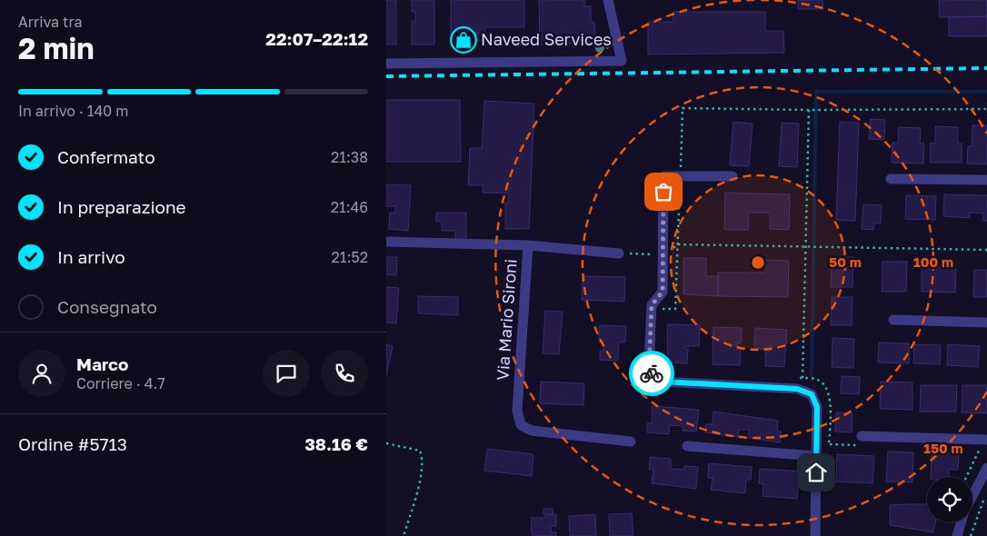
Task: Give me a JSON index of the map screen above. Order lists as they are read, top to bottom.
{
  "streets": {
    "street": ["Via Mario Sironi"]
  },
  "places": {
    "shop": ["Naveed Services"]
  },
  "page": {
    "heading": ["2 min", "Arriva tra", "22:07–22:12"],
    "panel": [
      "Marco",
      "Corriere · 4.7",
      "Ordine #5713",
      "38.16 €"
    ],
    "bar": "In arrivo · 140 m",
    "list": [
      ["Confermato", "21:38"],
      ["In preparazione", "21:46"],
      ["In arrivo", "21:52"],
      "Consegnato"
    ]
  },
  "rings": ["50 m", "100 m", "150 m"]
}
